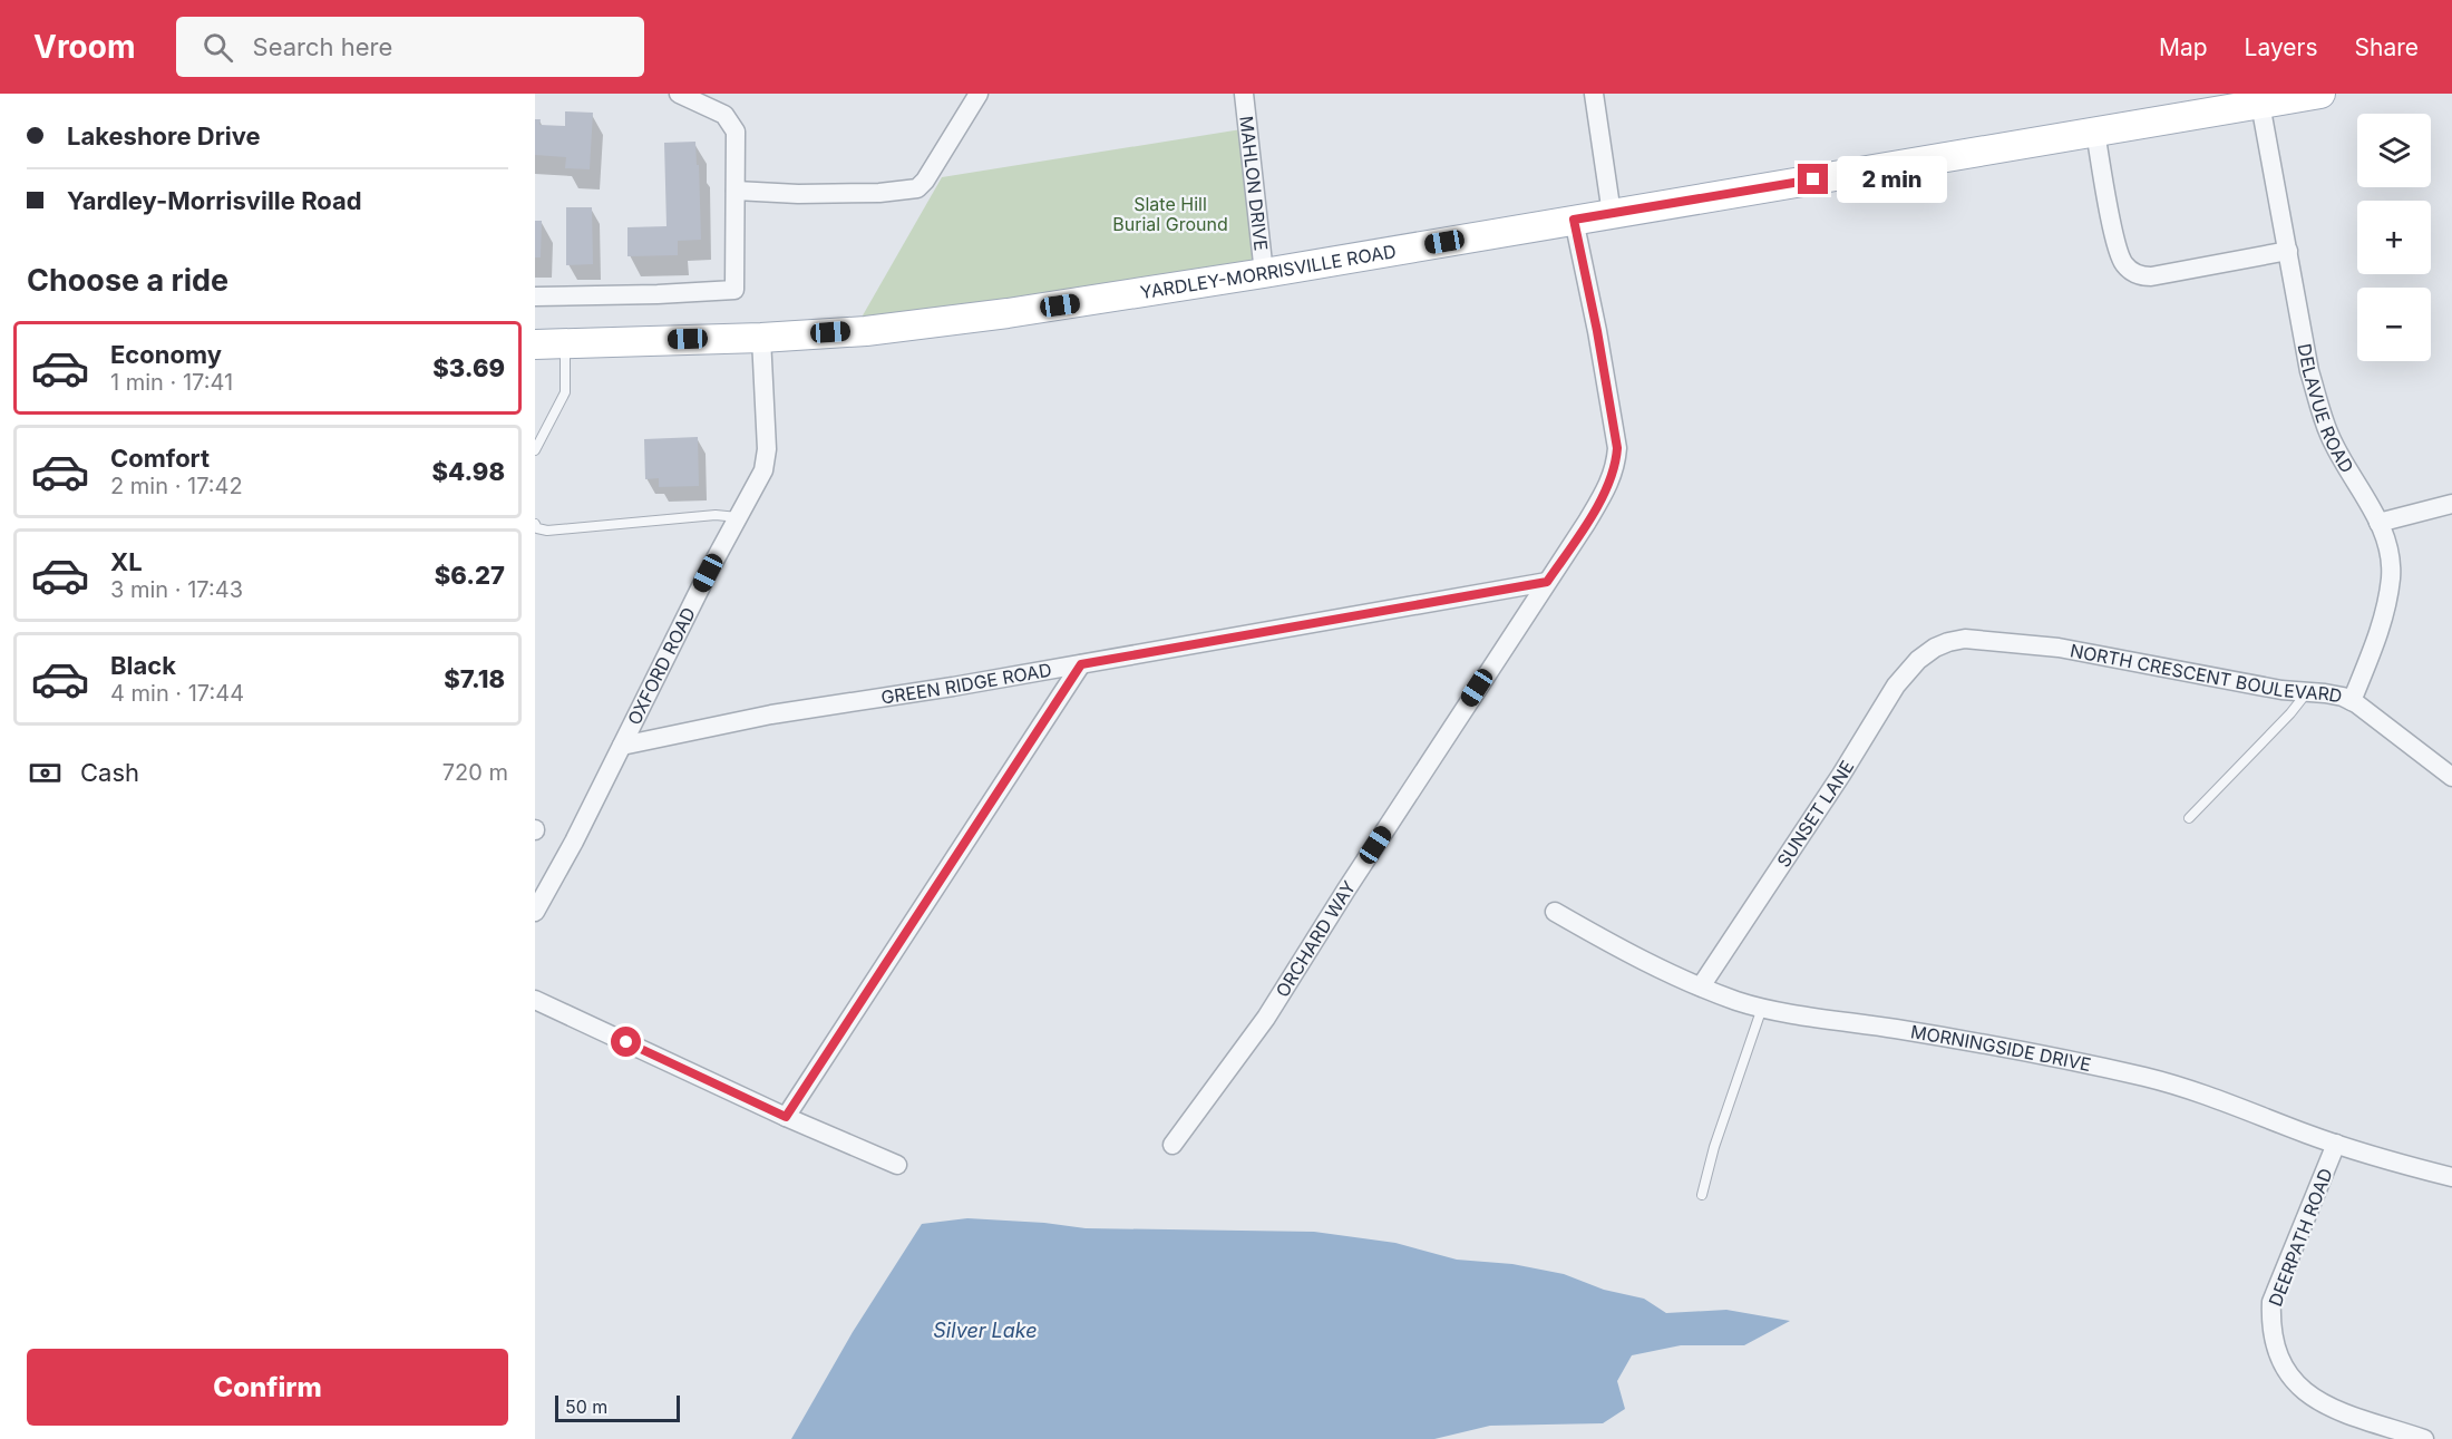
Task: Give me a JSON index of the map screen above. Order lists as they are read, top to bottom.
{
  "streets": {
    "main road": ["YARDLEY-MORRISVILLE ROAD"],
    "street": [
      "MAHLON DRIVE",
      "DELAVUE ROAD",
      "OXFORD ROAD",
      "NORTH CRESCENT BOULEVARD",
      "GREEN RIDGE ROAD",
      "SUNSET LANE",
      "ORCHARD WAY",
      "MORNINGSIDE DRIVE",
      "DEERPATH ROAD"
    ]
  },
  "crossings": [
    ["MAHLON DRIVE", "YARDLEY-MORRISVILLE ROAD"],
    ["YARDLEY-MORRISVILLE ROAD", "DELAVUE ROAD"],
    ["YARDLEY-MORRISVILLE ROAD", "OXFORD ROAD"],
    ["YARDLEY-MORRISVILLE ROAD", "ORCHARD WAY"],
    ["DELAVUE ROAD", "NORTH CRESCENT BOULEVARD"],
    ["OXFORD ROAD", "GREEN RIDGE ROAD"],
    ["NORTH CRESCENT BOULEVARD", "SUNSET LANE"],
    ["GREEN RIDGE ROAD", "ORCHARD WAY"],
    ["SUNSET LANE", "MORNINGSIDE DRIVE"],
    ["MORNINGSIDE DRIVE", "DEERPATH ROAD"]
  ],
  "water": ["Silver Lake"],
  "parks": ["Slate Hill Burial Ground"],
  "scale_bar": "50 m",
  "page": {
    "header": "Vroom",
    "search": "Search here",
    "nav": ["Map", "Layers", "Share"],
    "banner": ["Lakeshore Drive", "Yardley-Morrisville Road"],
    "map_buttons": ["+", "−"],
    "bubble": "2 min",
    "heading": "Choose a ride",
    "list": [
      {
        "name": "Economy",
        "note": "1 min · 17:41",
        "value": "$3.69"
      },
      {
        "name": "Comfort",
        "note": "2 min · 17:42",
        "value": "$4.98"
      },
      {
        "name": "XL",
        "note": "3 min · 17:43",
        "value": "$6.27"
      },
      {
        "name": "Black",
        "note": "4 min · 17:44",
        "value": "$7.18"
      }
    ],
    "pay": ["Cash", "720 m"],
    "buttons": "Confirm",
    "scale": "50 m"
  }
}
